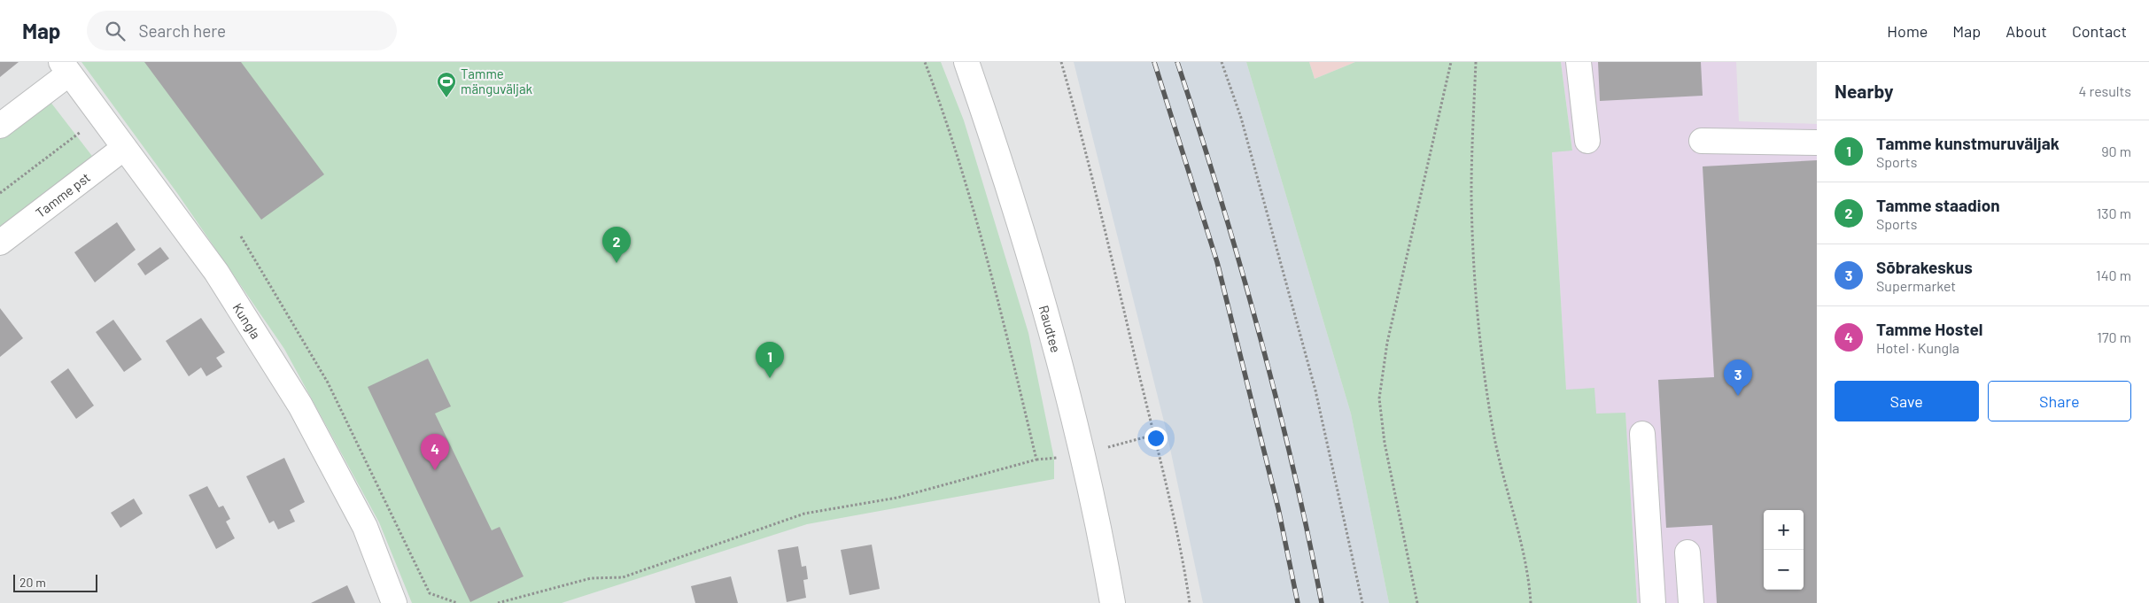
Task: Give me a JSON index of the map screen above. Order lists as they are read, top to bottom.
{
  "streets": {
    "street": ["Tamme pst", "Kungla", "Raudtee"]
  },
  "crossings": [
    ["Tamme pst", "Kungla"]
  ],
  "places": {
    "sports": ["Tamme mänguväljak"]
  },
  "scale_bar": "20 m",
  "page": {
    "header": "Map",
    "search": "Search here",
    "nav": [
      "Home",
      "Map",
      "About",
      "Contact"
    ],
    "heading": ["Nearby", "4 results"],
    "list": [
      {
        "mark": "1",
        "name": "Tamme kunstmuruväljak",
        "note": "Sports",
        "value": "90 m"
      },
      {
        "mark": "2",
        "name": "Tamme staadion",
        "note": "Sports",
        "value": "130 m"
      },
      {
        "mark": "3",
        "name": "Sõbrakeskus",
        "note": "Supermarket",
        "value": "140 m"
      },
      {
        "mark": "4",
        "name": "Tamme Hostel",
        "note": "Hotel · Kungla",
        "value": "170 m"
      }
    ],
    "pins": [
      "2",
      "1",
      "3",
      "4"
    ],
    "buttons": ["Save", "Share"],
    "map_buttons": ["+", "−"],
    "scale": "20 m"
  }
}
